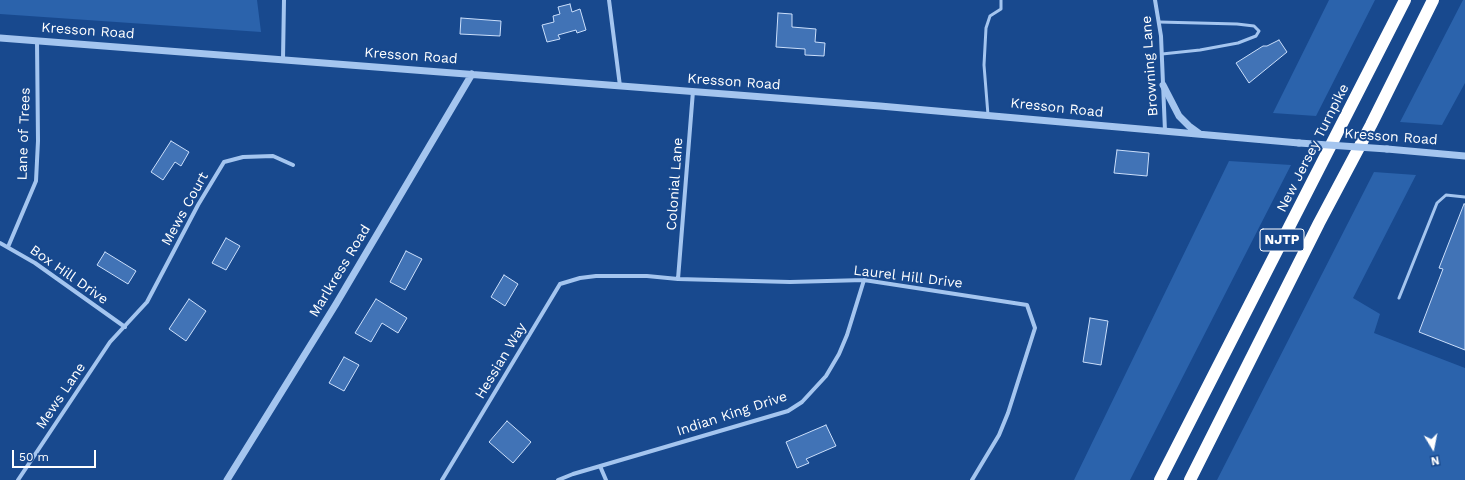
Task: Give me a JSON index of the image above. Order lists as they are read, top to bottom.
{
  "streets": {
    "highway": ["New Jersey Turnpike", "NJTP"],
    "street": [
      "Kresson Road",
      "Browning Lane",
      "Lane of Trees",
      "Colonial Lane",
      "Mews Court",
      "Marlkress Road",
      "Box Hill Drive",
      "Laurel Hill Drive",
      "Hessian Way",
      "Mews Lane",
      "Indian King Drive"
    ]
  },
  "crossings": [
    ["Kresson Road", "Browning Lane"],
    ["Kresson Road", "Lane of Trees"],
    ["Kresson Road", "Colonial Lane"],
    ["Kresson Road", "Marlkress Road"],
    ["Lane of Trees", "Box Hill Drive"],
    ["Colonial Lane", "Laurel Hill Drive"],
    ["Mews Court", "Box Hill Drive"],
    ["Mews Court", "Mews Lane"],
    ["Box Hill Drive", "Mews Lane"],
    ["Laurel Hill Drive", "Hessian Way"],
    ["Laurel Hill Drive", "Indian King Drive"]
  ],
  "scale_bar": "50 m",
  "north": "bottom"
}
